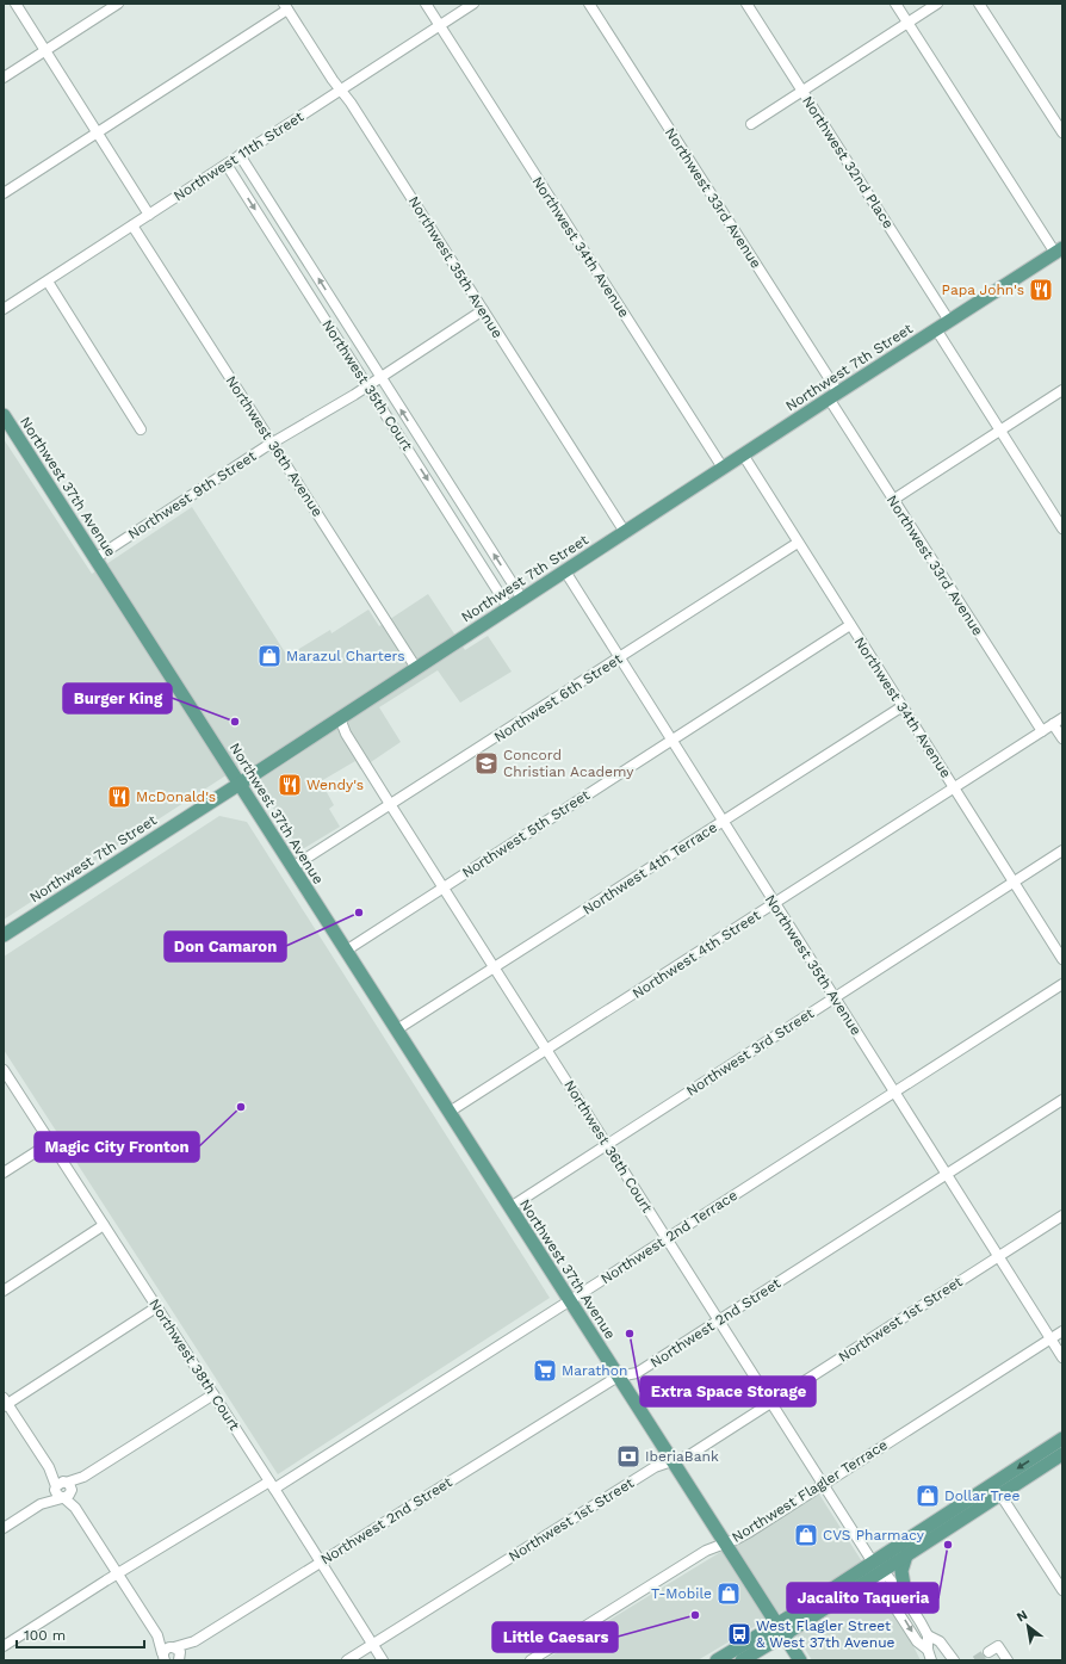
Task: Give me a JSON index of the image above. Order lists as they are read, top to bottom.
{
  "streets": {
    "main road": ["Northwest 7th Street", "Northwest 37th Avenue"],
    "street": [
      "Northwest 11th Street",
      "Northwest 32nd Place",
      "Northwest 33rd Avenue",
      "Northwest 34th Avenue",
      "Northwest 35th Avenue",
      "Northwest 35th Court",
      "Northwest 36th Avenue",
      "Northwest 9th Street",
      "Northwest 6th Street",
      "Northwest 5th Street",
      "Northwest 4th Terrace",
      "Northwest 4th Street",
      "Northwest 3rd Street",
      "Northwest 36th Court",
      "Northwest 2nd Terrace",
      "Northwest 1st Street",
      "Northwest 2nd Street",
      "Northwest 38th Court",
      "Northwest Flagler Terrace"
    ]
  },
  "crossings": [
    ["Northwest 11th Street", "Northwest 34th Avenue"],
    ["Northwest 11th Street", "Northwest 35th Avenue"],
    ["Northwest 11th Street", "Northwest 35th Court"],
    ["Northwest 11th Street", "Northwest 36th Avenue"],
    ["Northwest 32nd Place", "Northwest 7th Street"],
    ["Northwest 33rd Avenue", "Northwest 7th Street"],
    ["Northwest 33rd Avenue", "Northwest 4th Street"],
    ["Northwest 34th Avenue", "Northwest 7th Street"],
    ["Northwest 34th Avenue", "Northwest 6th Street"],
    ["Northwest 34th Avenue", "Northwest 5th Street"],
    ["Northwest 34th Avenue", "Northwest 4th Terrace"],
    ["Northwest 34th Avenue", "Northwest 4th Street"],
    ["Northwest 34th Avenue", "Northwest 3rd Street"],
    ["Northwest 35th Avenue", "Northwest 7th Street"],
    ["Northwest 35th Avenue", "Northwest 9th Street"],
    ["Northwest 35th Avenue", "Northwest 6th Street"],
    ["Northwest 35th Avenue", "Northwest 5th Street"],
    ["Northwest 35th Avenue", "Northwest 4th Terrace"],
    ["Northwest 35th Avenue", "Northwest 4th Street"],
    ["Northwest 35th Avenue", "Northwest 3rd Street"],
    ["Northwest 35th Avenue", "Northwest 2nd Terrace"],
    ["Northwest 35th Avenue", "Northwest 1st Street"],
    ["Northwest 35th Avenue", "Northwest 2nd Street"],
    ["Northwest 35th Avenue", "Northwest Flagler Terrace"],
    ["Northwest 7th Street", "Northwest 35th Court"],
    ["Northwest 7th Street", "Northwest 36th Avenue"],
    ["Northwest 7th Street", "Northwest 37th Avenue"],
    ["Northwest 7th Street", "Northwest 36th Court"],
    ["Northwest 35th Court", "Northwest 9th Street"],
    ["Northwest 36th Avenue", "Northwest 9th Street"],
    ["Northwest 37th Avenue", "Northwest 9th Street"],
    ["Northwest 37th Avenue", "Northwest 6th Street"],
    ["Northwest 37th Avenue", "Northwest 5th Street"],
    ["Northwest 37th Avenue", "Northwest 4th Terrace"],
    ["Northwest 37th Avenue", "Northwest 4th Street"],
    ["Northwest 37th Avenue", "Northwest 3rd Street"],
    ["Northwest 37th Avenue", "Northwest 2nd Terrace"],
    ["Northwest 37th Avenue", "Northwest 1st Street"],
    ["Northwest 37th Avenue", "Northwest 2nd Street"],
    ["Northwest 37th Avenue", "Northwest Flagler Terrace"],
    ["Northwest 6th Street", "Northwest 36th Court"],
    ["Northwest 5th Street", "Northwest 36th Court"],
    ["Northwest 4th Terrace", "Northwest 36th Court"],
    ["Northwest 4th Street", "Northwest 36th Court"],
    ["Northwest 3rd Street", "Northwest 36th Court"],
    ["Northwest 36th Court", "Northwest 2nd Terrace"],
    ["Northwest 36th Court", "Northwest 1st Street"],
    ["Northwest 36th Court", "Northwest 2nd Street"],
    ["Northwest 36th Court", "Northwest Flagler Terrace"],
    ["Northwest 2nd Terrace", "Northwest 38th Court"],
    ["Northwest 1st Street", "Northwest 38th Court"],
    ["Northwest 2nd Street", "Northwest 38th Court"]
  ],
  "places": {
    "restaurant": ["Papa John's", "Wendy's", "McDonald's"],
    "shop": [
      "Marazul Charters",
      "Dollar Tree",
      "CVS Pharmacy",
      "T-Mobile"
    ],
    "other": [
      "Burger King",
      "Don Camaron",
      "Magic City Fronton",
      "Extra Space Storage",
      "Jacalito Taqueria",
      "Little Caesars"
    ],
    "school or university": ["Concord Christian Academy"],
    "supermarket": ["Marathon"],
    "bank": ["IberiaBank"],
    "bus stop": ["West Flagler Street & West 37th Avenue"]
  },
  "scale_bar": "100 m",
  "north": "top left"
}
